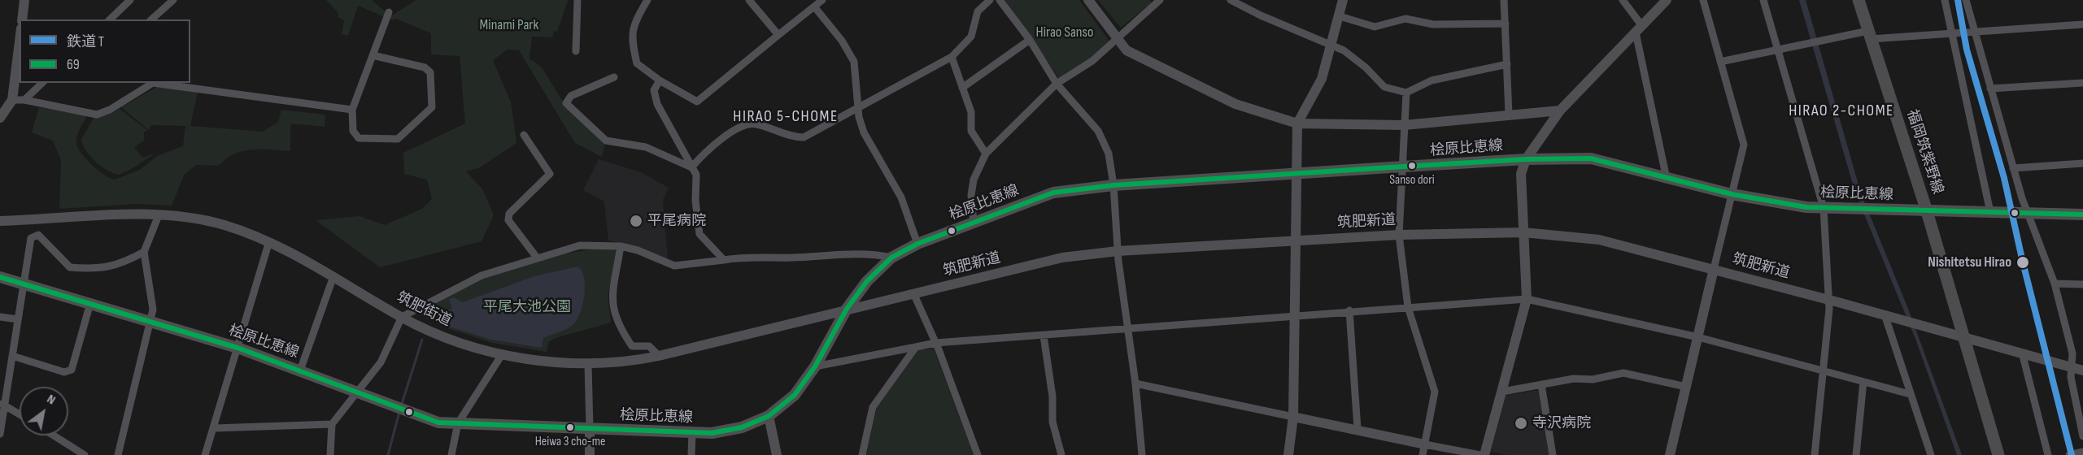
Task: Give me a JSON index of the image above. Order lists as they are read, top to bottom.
{
  "streets": {
    "main road": ["桧原比恵線", "福岡筑紫野線"],
    "street": ["筑肥新道", "筑肥街道"]
  },
  "crossings": [
    ["桧原比恵線", "福岡筑紫野線"],
    ["桧原比恵線", "筑肥新道"],
    ["桧原比恵線", "筑肥街道"],
    ["福岡筑紫野線", "筑肥新道"],
    ["筑肥新道", "筑肥街道"]
  ],
  "districts": ["HIRAO 2-CHOME", "HIRAO 5-CHOME"],
  "parks": ["Minami Park", "Hirao Sanso", "平尾大池公園"],
  "places": [
    "Sanso dori",
    "平尾病院",
    "Nishitetsu Hirao",
    "寺沢病院",
    "Heiwa 3 cho-me"
  ],
  "lines": ["rail line T", "transit line 69"],
  "legend": ["鉄道 T", "69"],
  "north": "top right"
}
